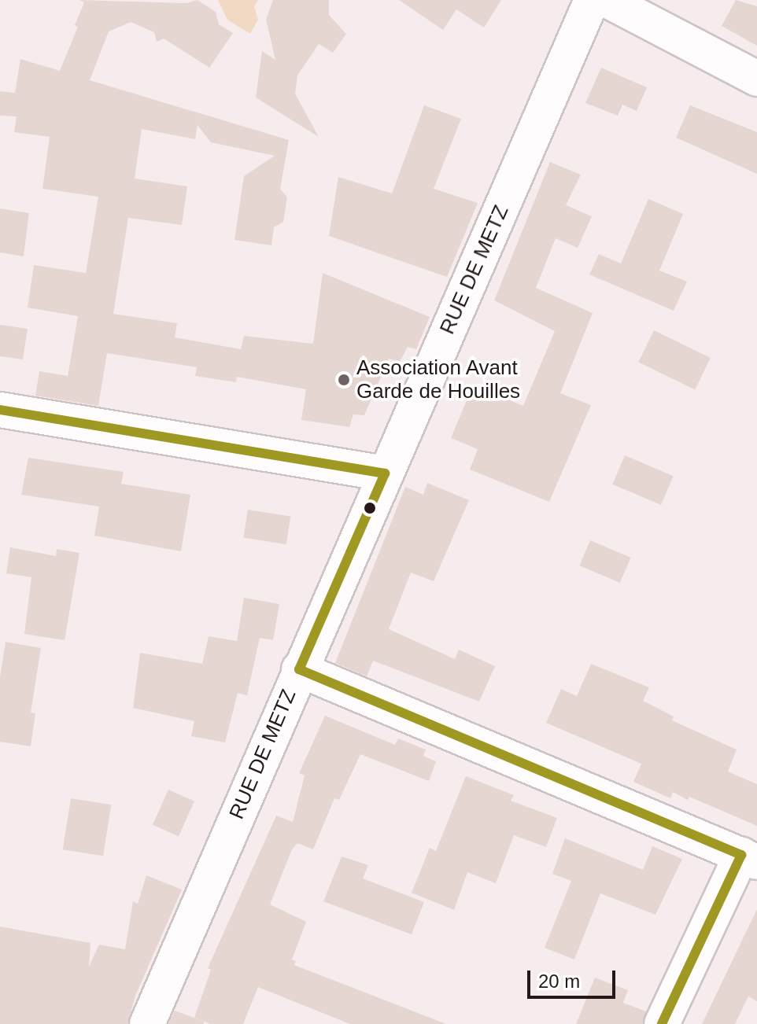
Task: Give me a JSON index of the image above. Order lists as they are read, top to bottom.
{
  "streets": {
    "street": ["RUE DE METZ"]
  },
  "places": ["Association Avant Garde de Houilles"],
  "scale_bar": "20 m"
}
